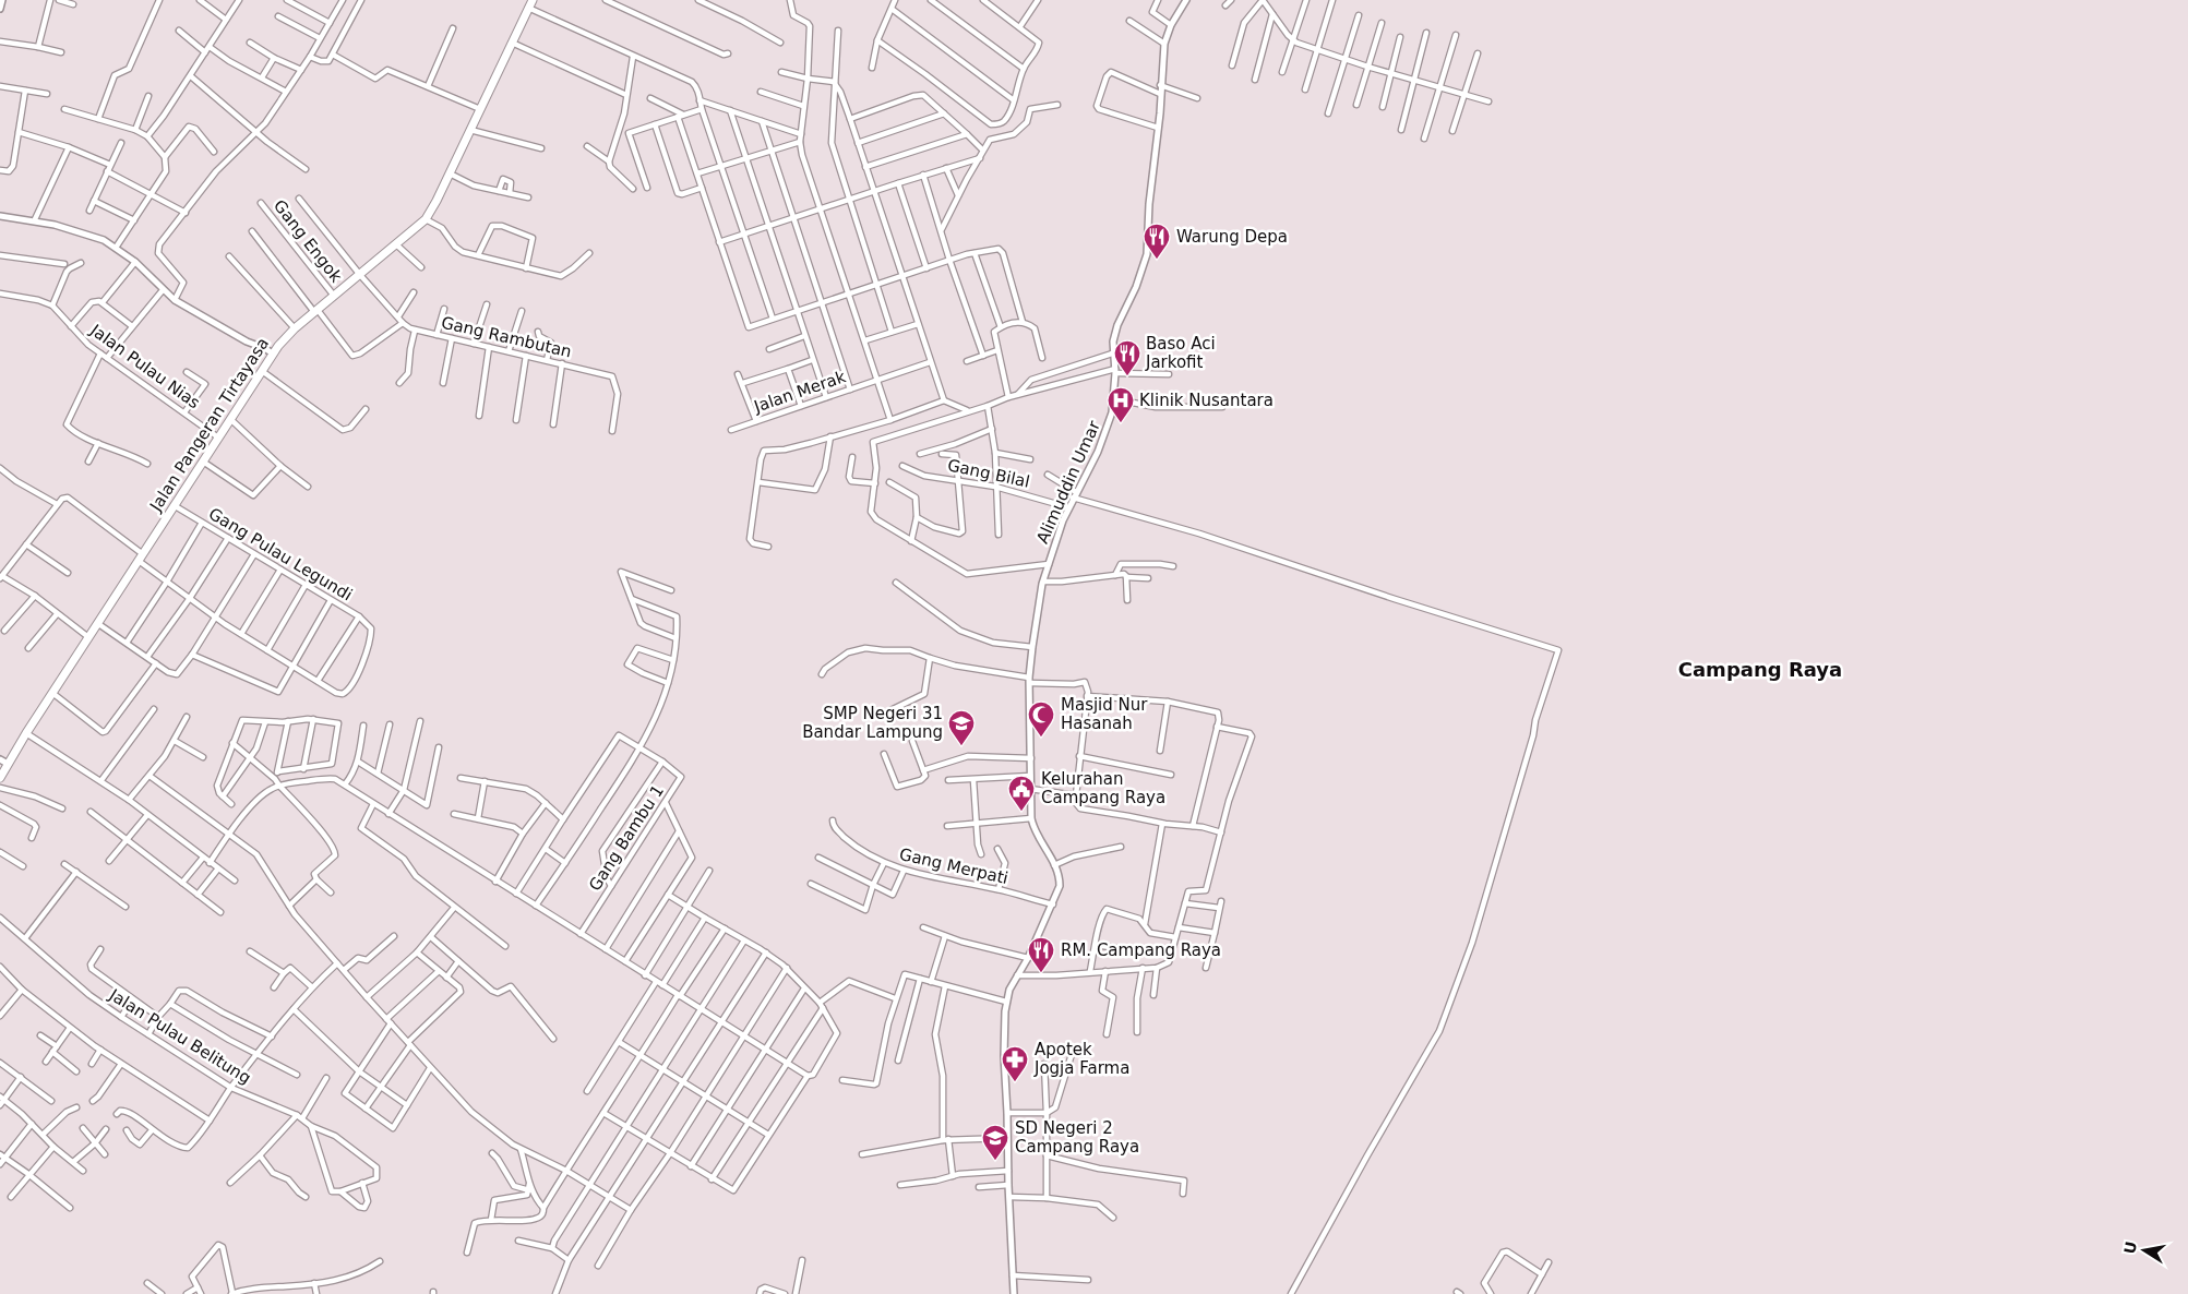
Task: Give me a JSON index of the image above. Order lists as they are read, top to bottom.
{
  "streets": {
    "main road": ["Jalan Pangeran Tirtayasa"],
    "street": [
      "Gang Engok",
      "Gang Rambutan",
      "Jalan Pulau Nias",
      "Jalan Merak",
      "Gang Bilal",
      "Alimuddin Umar",
      "Gang Pulau Legundi",
      "Gang Bambu 1",
      "Gang Merpati",
      "Jalan Pulau Belitung"
    ]
  },
  "crossings": [
    ["Gang Engok", "Jalan Pangeran Tirtayasa"],
    ["Gang Rambutan", "Jalan Pangeran Tirtayasa"],
    ["Jalan Pulau Nias", "Jalan Pangeran Tirtayasa"],
    ["Jalan Pangeran Tirtayasa", "Gang Pulau Legundi"],
    ["Gang Bilal", "Alimuddin Umar"],
    ["Alimuddin Umar", "Gang Merpati"]
  ],
  "districts": ["Campang Raya"],
  "places": {
    "restaurant": ["Warung Depa", "Baso Aci Jarkofit", "RM. Campang Raya"],
    "hospital": ["Klinik Nusantara"],
    "mosque": ["Masjid Nur Hasanah"],
    "school or university": ["SMP Negeri 31 Bandar Lampung", "SD Negeri 2 Campang Raya"],
    "public building": ["Kelurahan Campang Raya"],
    "pharmacy": ["Apotek Jogja Farma"]
  },
  "north": "left"
}
